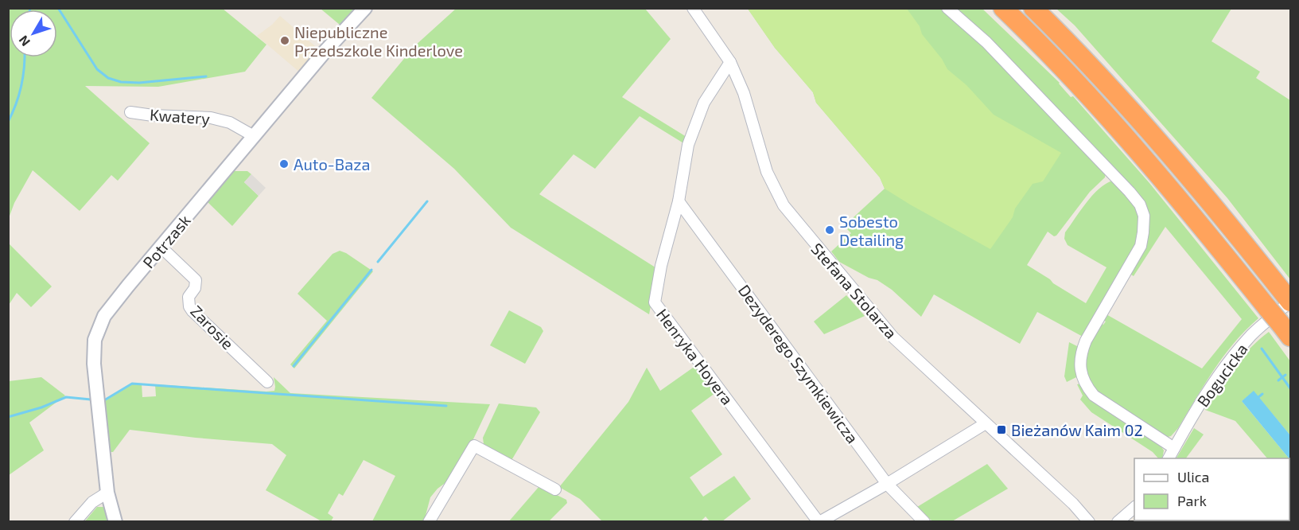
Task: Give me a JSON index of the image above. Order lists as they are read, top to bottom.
{
  "streets": {
    "street": [
      "Kwatery",
      "Potrzask",
      "Stefana Stolarza",
      "Zarosie",
      "Henryka Hoyera",
      "Dezyderego Szymkiewicza",
      "Bogucicka"
    ]
  },
  "crossings": [
    ["Kwatery", "Potrzask"],
    ["Potrzask", "Zarosie"],
    ["Stefana Stolarza", "Henryka Hoyera"],
    ["Henryka Hoyera", "Dezyderego Szymkiewicza"]
  ],
  "places": {
    "other": ["Niepubliczne Przedszkole Kinderlove", "Auto-Baza", "Sobesto Detailing"],
    "transit": ["Bieżanów Kaim 02"]
  },
  "legend": ["Ulica", "Park"],
  "north": "bottom left"
}
